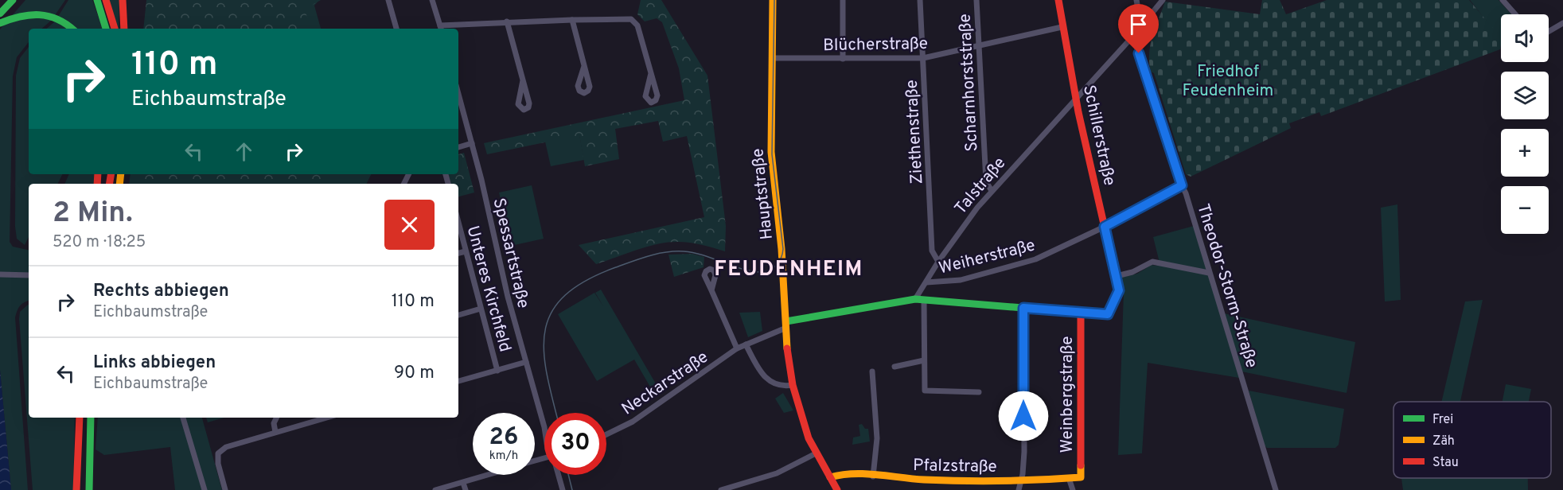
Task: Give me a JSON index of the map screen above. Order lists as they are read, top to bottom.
{
  "streets": {
    "main road": [
      "Schillerstraße",
      "Hauptstraße",
      "Weinbergstraße",
      "Pfalzstraße"
    ],
    "street": [
      "Blücherstraße",
      "Scharnhorststraße",
      "Ziethenstraße",
      "Talstraße",
      "Spessartstraße",
      "Weiherstraße",
      "Theodor-Storm-Straße",
      "Unteres Kirchfeld",
      "Neckarstraße"
    ]
  },
  "crossings": [
    ["Blücherstraße", "Scharnhorststraße"],
    ["Blücherstraße", "Ziethenstraße"],
    ["Blücherstraße", "Schillerstraße"],
    ["Blücherstraße", "Hauptstraße"],
    ["Scharnhorststraße", "Talstraße"],
    ["Ziethenstraße", "Talstraße"],
    ["Schillerstraße", "Talstraße"],
    ["Schillerstraße", "Weiherstraße"],
    ["Schillerstraße", "Weinbergstraße"],
    ["Talstraße", "Weiherstraße"],
    ["Talstraße", "Theodor-Storm-Straße"],
    ["Hauptstraße", "Neckarstraße"],
    ["Hauptstraße", "Pfalzstraße"],
    ["Weiherstraße", "Theodor-Storm-Straße"],
    ["Weinbergstraße", "Pfalzstraße"]
  ],
  "districts": ["FEUDENHEIM"],
  "parks": ["Friedhof Feudenheim"],
  "legend": ["Frei", "Zäh", "Stau"],
  "page": {
    "map_buttons": ["+", "−"],
    "turn": ["110 m", "Eichbaumstraße"],
    "heading": ["2 Min.", "520 m · 18:25"],
    "list": [
      {
        "name": "Rechts abbiegen",
        "note": "Eichbaumstraße",
        "value": "110 m"
      },
      {
        "name": "Links abbiegen",
        "note": "Eichbaumstraße",
        "value": "90 m"
      }
    ],
    "speed": "26 km/h",
    "limit": "30"
  }
}
